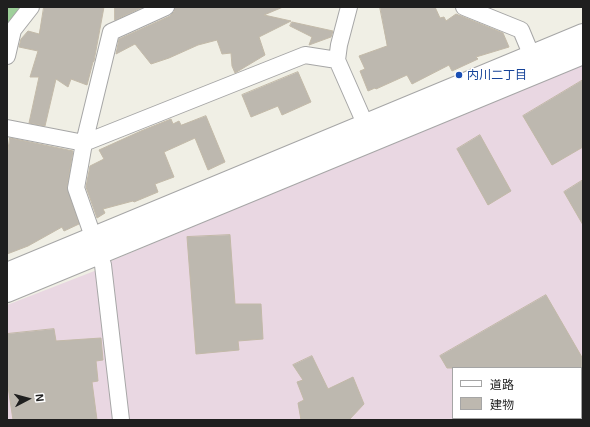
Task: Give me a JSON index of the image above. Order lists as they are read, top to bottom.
{
  "places": ["内川二丁目"],
  "legend": ["道路", "建物"],
  "north": "right"
}
